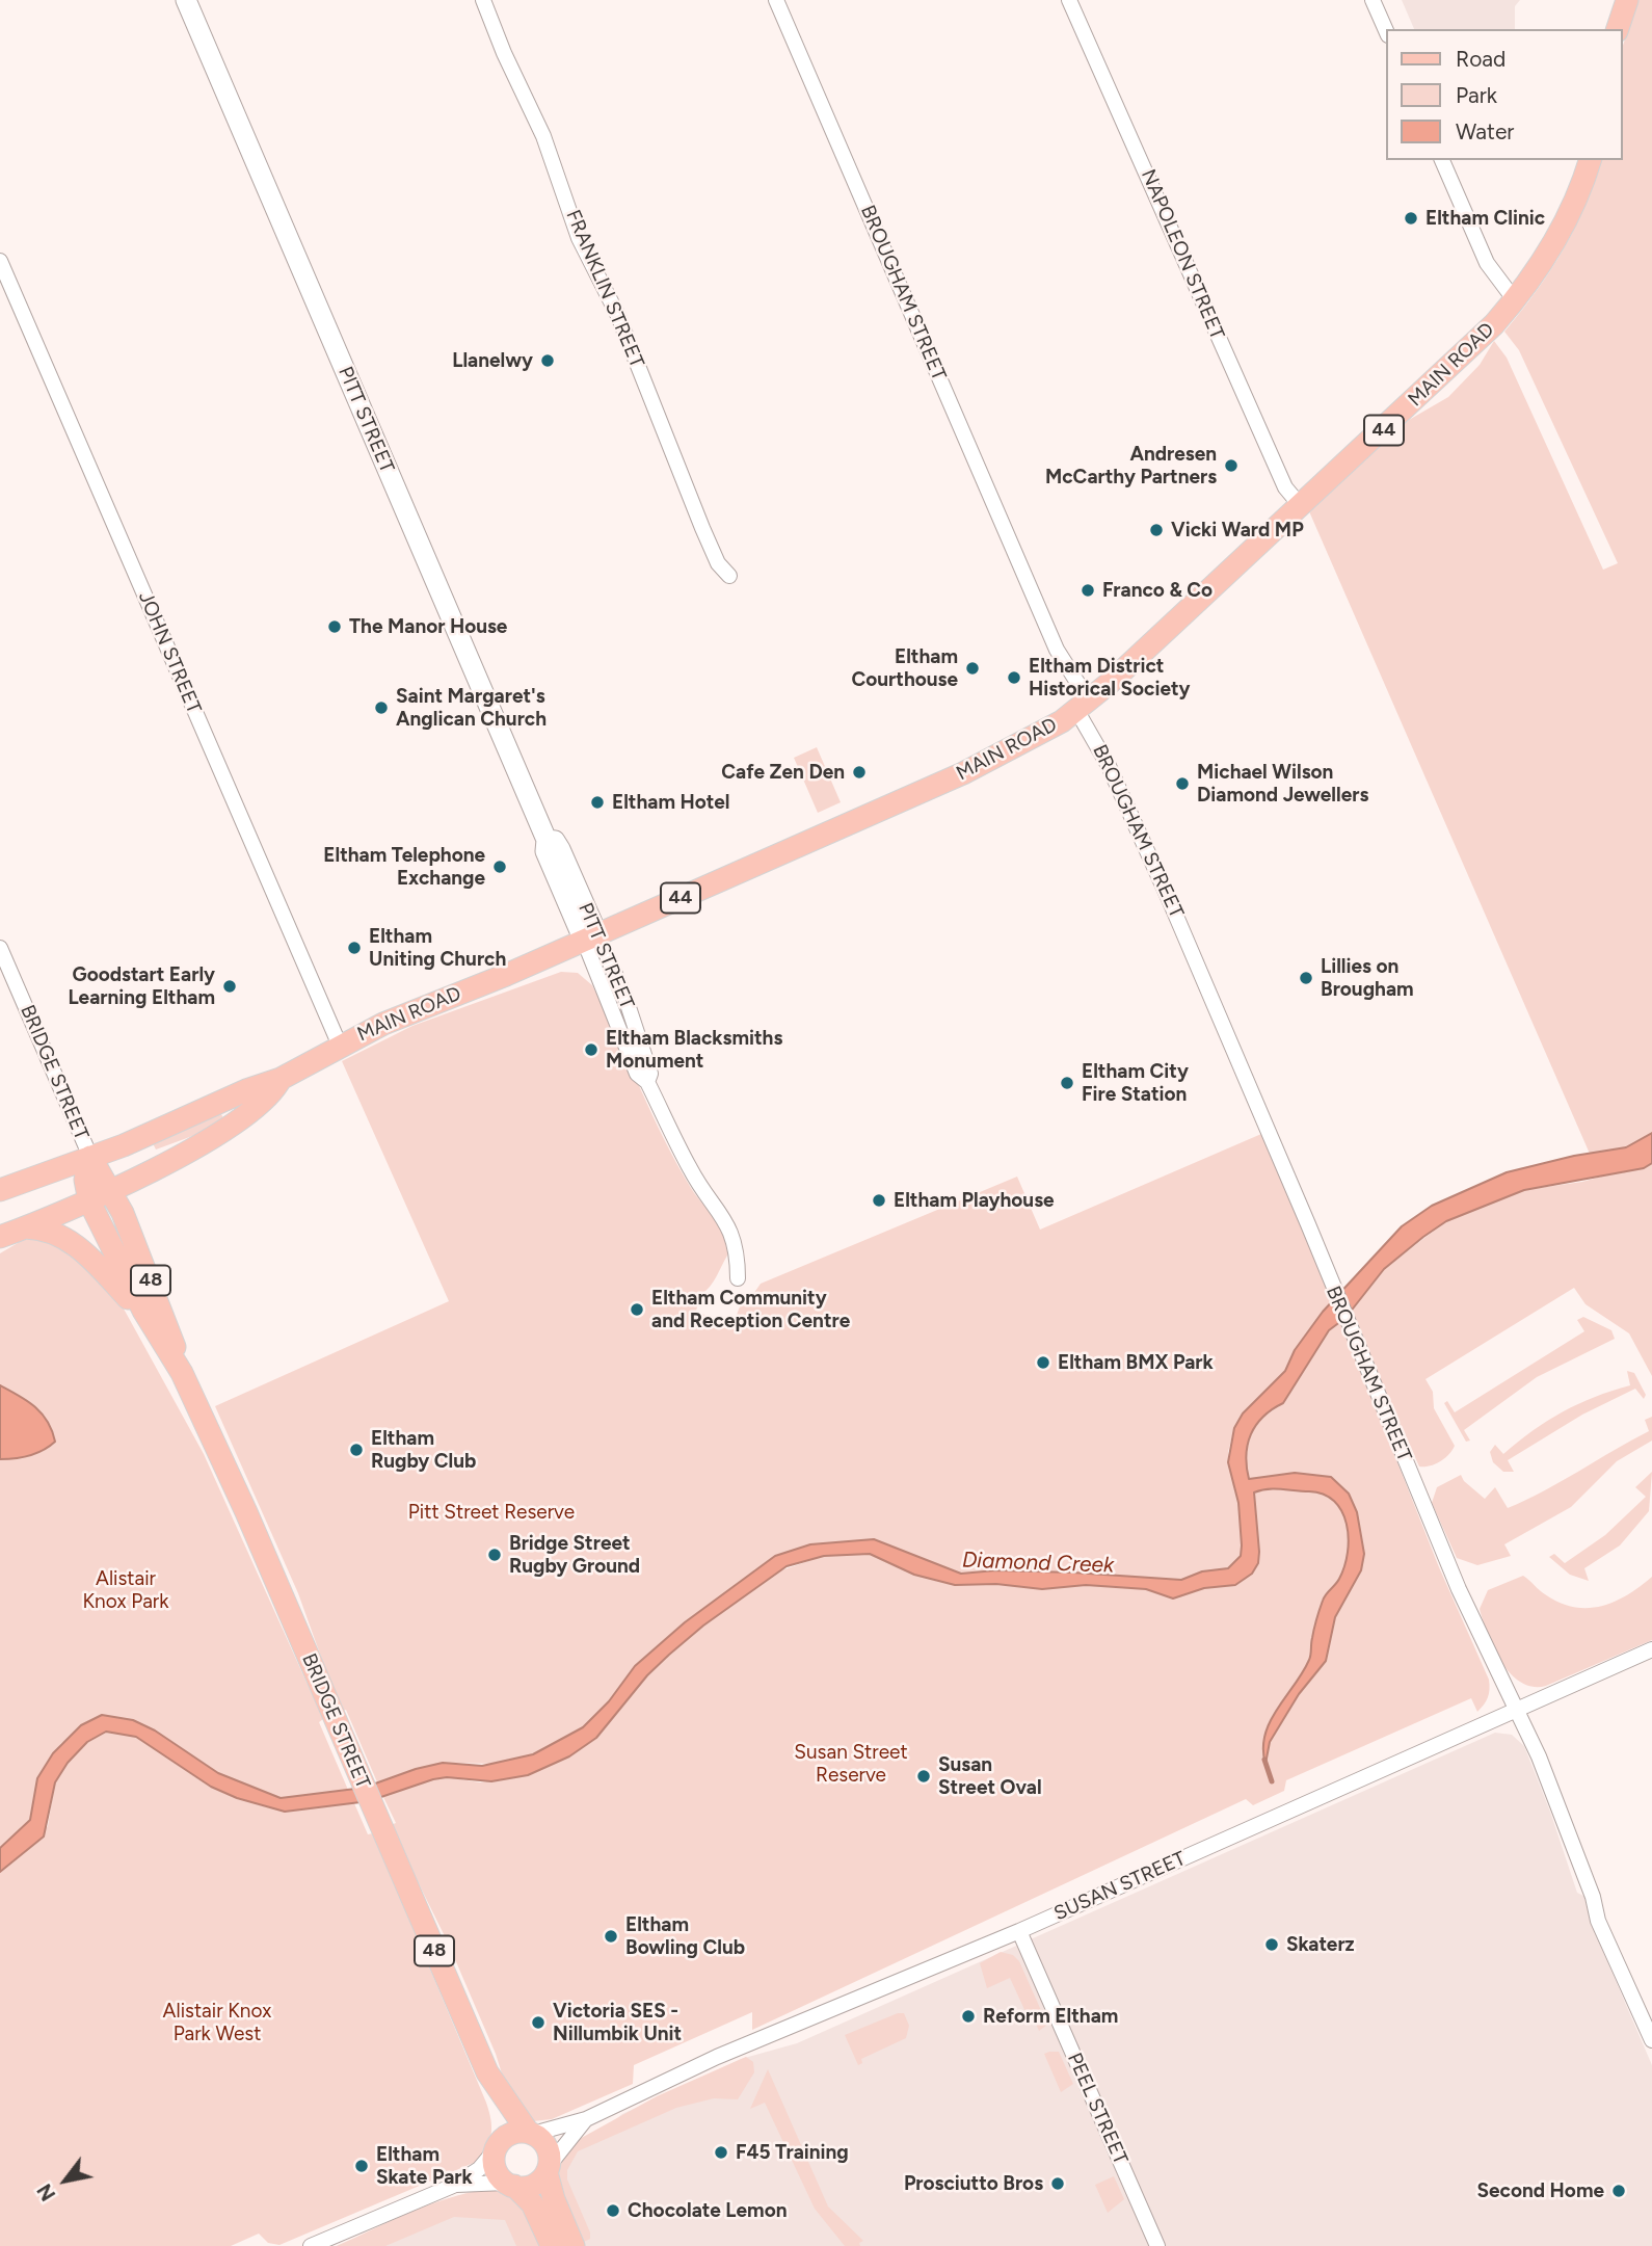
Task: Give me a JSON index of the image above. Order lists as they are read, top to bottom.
{
  "streets": {
    "main road": [
      "MAIN ROAD",
      "44",
      "BRIDGE STREET",
      "48"
    ],
    "street": [
      "NAPOLEON STREET",
      "FRANKLIN STREET",
      "BROUGHAM STREET",
      "PITT STREET",
      "JOHN STREET",
      "SUSAN STREET",
      "PEEL STREET"
    ]
  },
  "crossings": [
    ["NAPOLEON STREET", "MAIN ROAD"],
    ["BROUGHAM STREET", "MAIN ROAD"],
    ["BROUGHAM STREET", "SUSAN STREET"],
    ["MAIN ROAD", "PITT STREET"],
    ["MAIN ROAD", "JOHN STREET"],
    ["MAIN ROAD", "BRIDGE STREET"],
    ["BRIDGE STREET", "48"],
    ["BRIDGE STREET", "SUSAN STREET"],
    ["48", "SUSAN STREET"],
    ["SUSAN STREET", "PEEL STREET"]
  ],
  "water": ["Diamond Creek"],
  "parks": [
    "Pitt Street Reserve",
    "Alistair Knox Park",
    "Susan Street Reserve",
    "Alistair Knox Park West"
  ],
  "places": [
    "Eltham Clinic",
    "Llanelwy",
    "Andresen McCarthy Partners",
    "Vicki Ward MP",
    "Franco & Co",
    "The Manor House",
    "Eltham Courthouse",
    "Eltham District Historical Society",
    "Saint Margaret's Anglican Church",
    "Cafe Zen Den",
    "Michael Wilson Diamond Jewellers",
    "Eltham Hotel",
    "Eltham Telephone Exchange",
    "Eltham Uniting Church",
    "Lillies on Brougham",
    "Goodstart Early Learning Eltham",
    "Eltham Blacksmiths Monument",
    "Eltham City Fire Station",
    "Eltham Playhouse",
    "Eltham Community and Reception Centre",
    "Eltham BMX Park",
    "Eltham Rugby Club",
    "Bridge Street Rugby Ground",
    "Susan Street Oval",
    "Eltham Bowling Club",
    "Skaterz",
    "Reform Eltham",
    "Victoria SES - Nillumbik Unit",
    "F45 Training",
    "Eltham Skate Park",
    "Prosciutto Bros",
    "Second Home",
    "Chocolate Lemon"
  ],
  "legend": ["Road", "Park", "Water"],
  "north": "bottom left"
}
